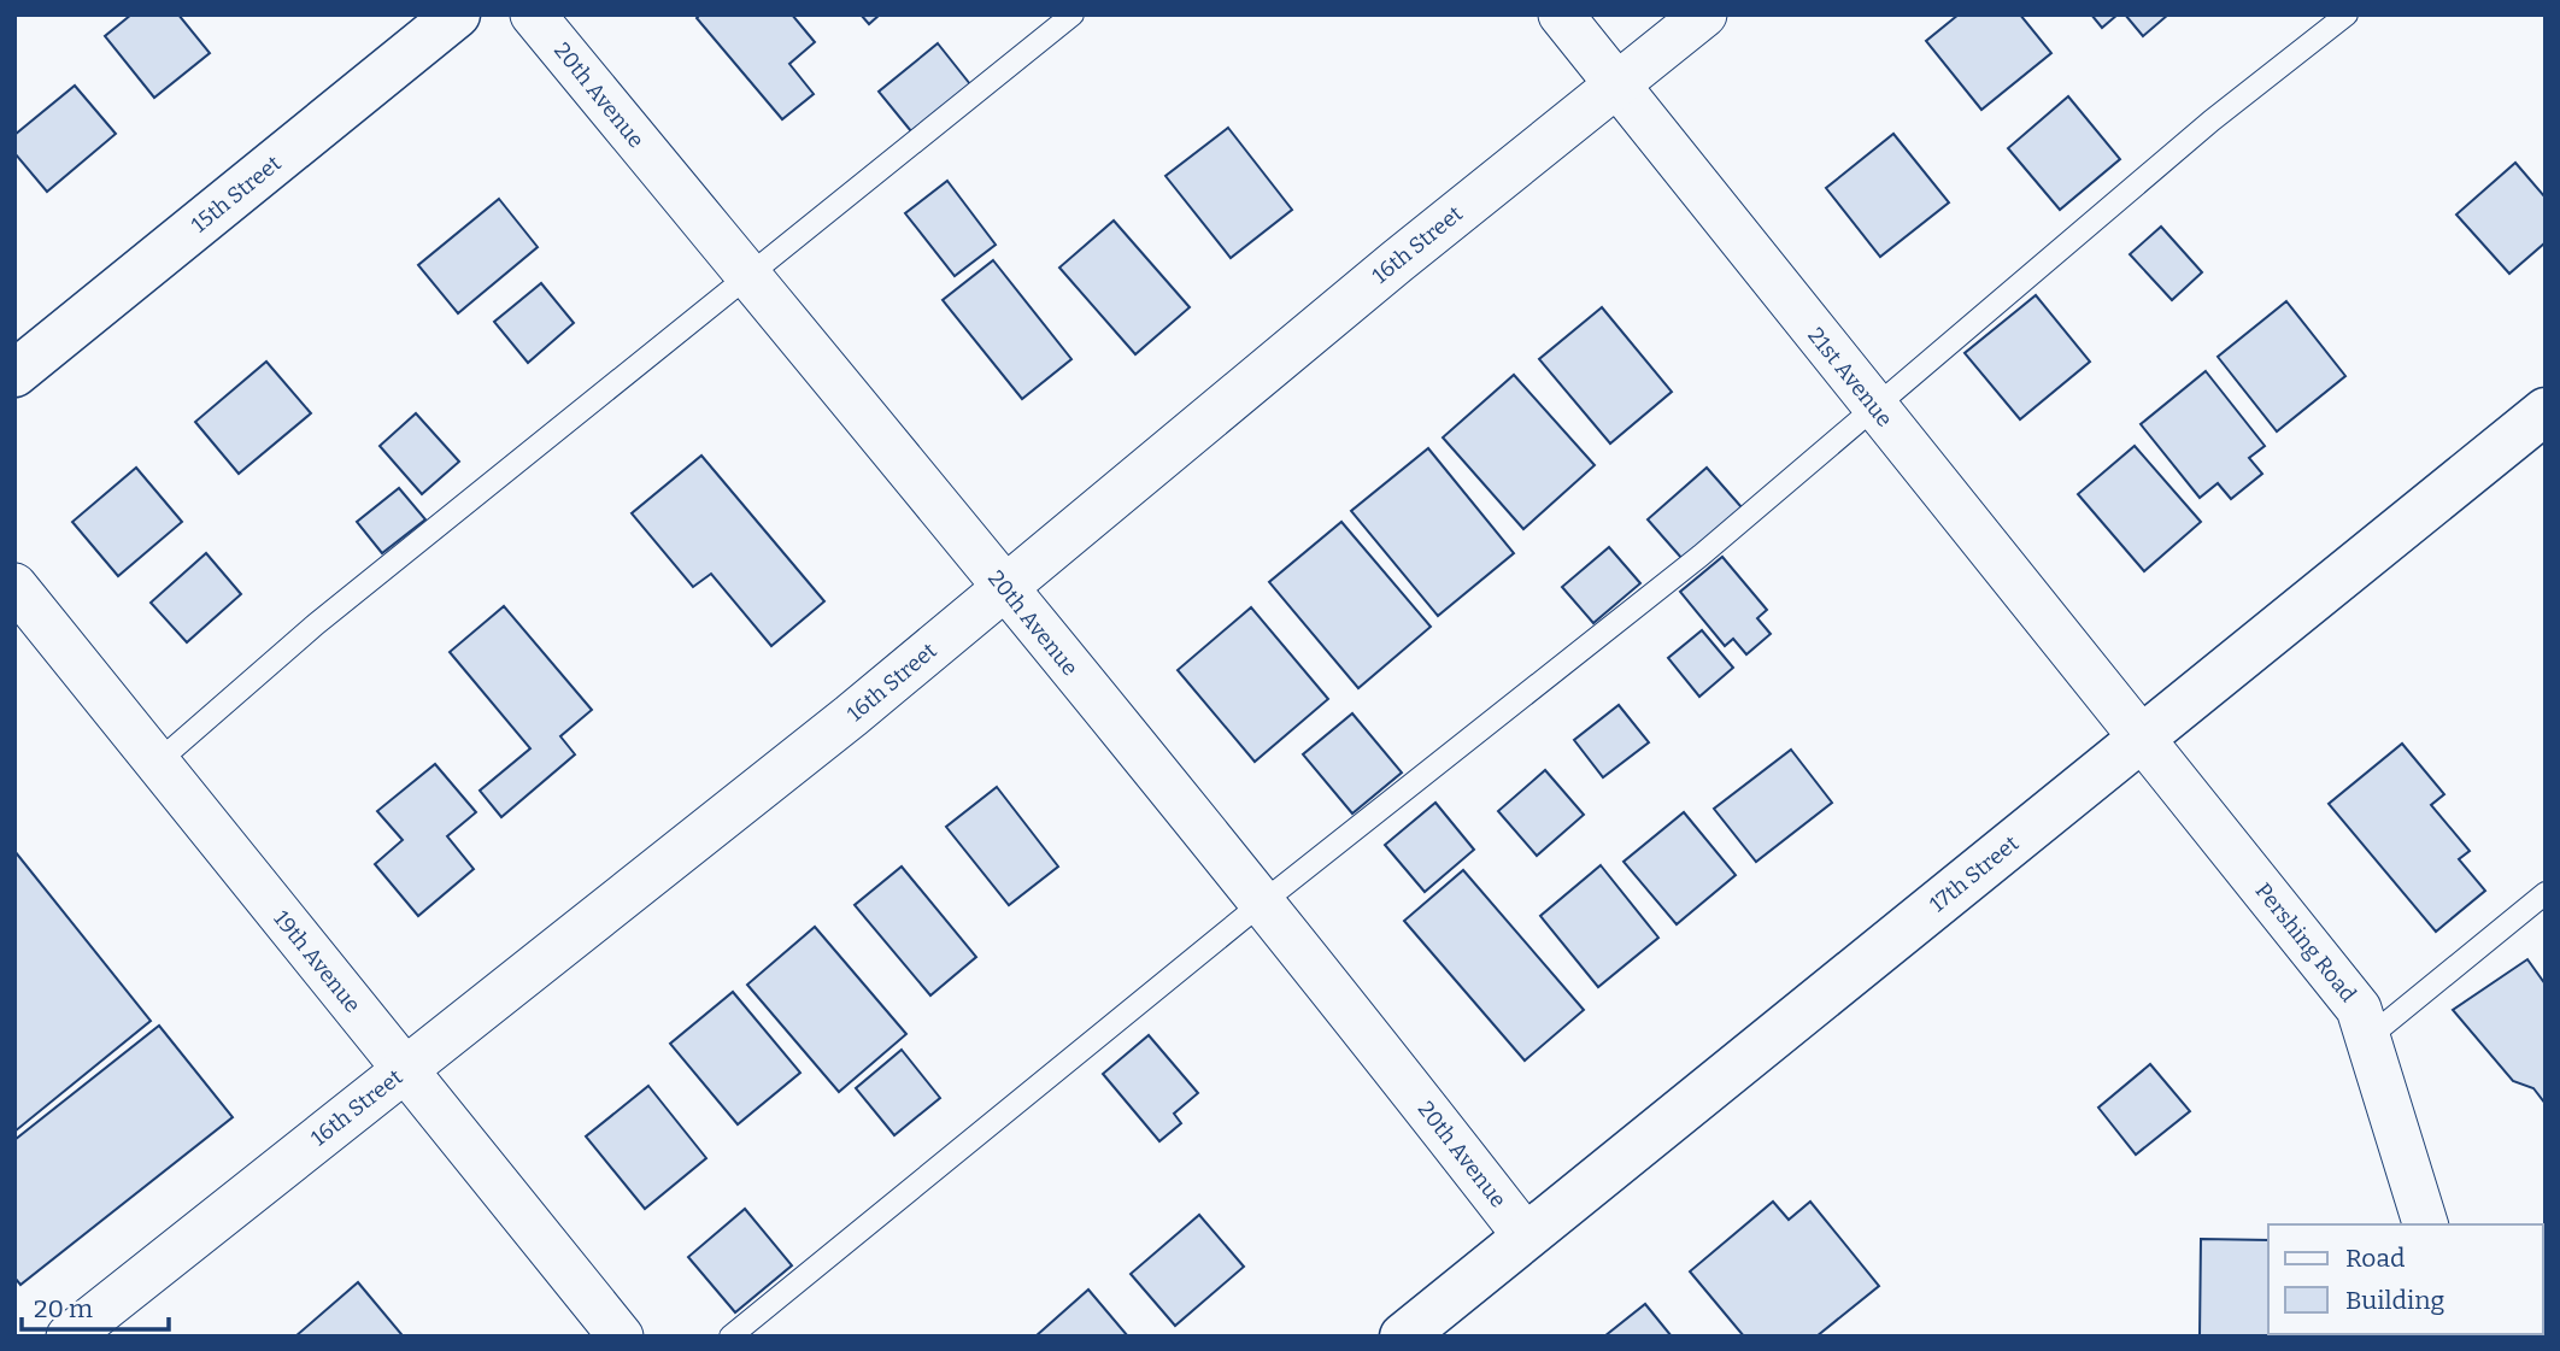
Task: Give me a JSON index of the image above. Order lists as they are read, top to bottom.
{
  "streets": {
    "main road": ["15th Street", "17th Street"],
    "street": [
      "20th Avenue",
      "16th Street",
      "21st Avenue",
      "Pershing Road",
      "19th Avenue"
    ]
  },
  "crossings": [
    ["20th Avenue", "16th Street"],
    ["20th Avenue", "17th Street"],
    ["16th Street", "21st Avenue"],
    ["16th Street", "19th Avenue"],
    ["21st Avenue", "17th Street"],
    ["21st Avenue", "Pershing Road"],
    ["17th Street", "Pershing Road"]
  ],
  "legend": ["Road", "Building"],
  "scale_bar": "20 m"
}
